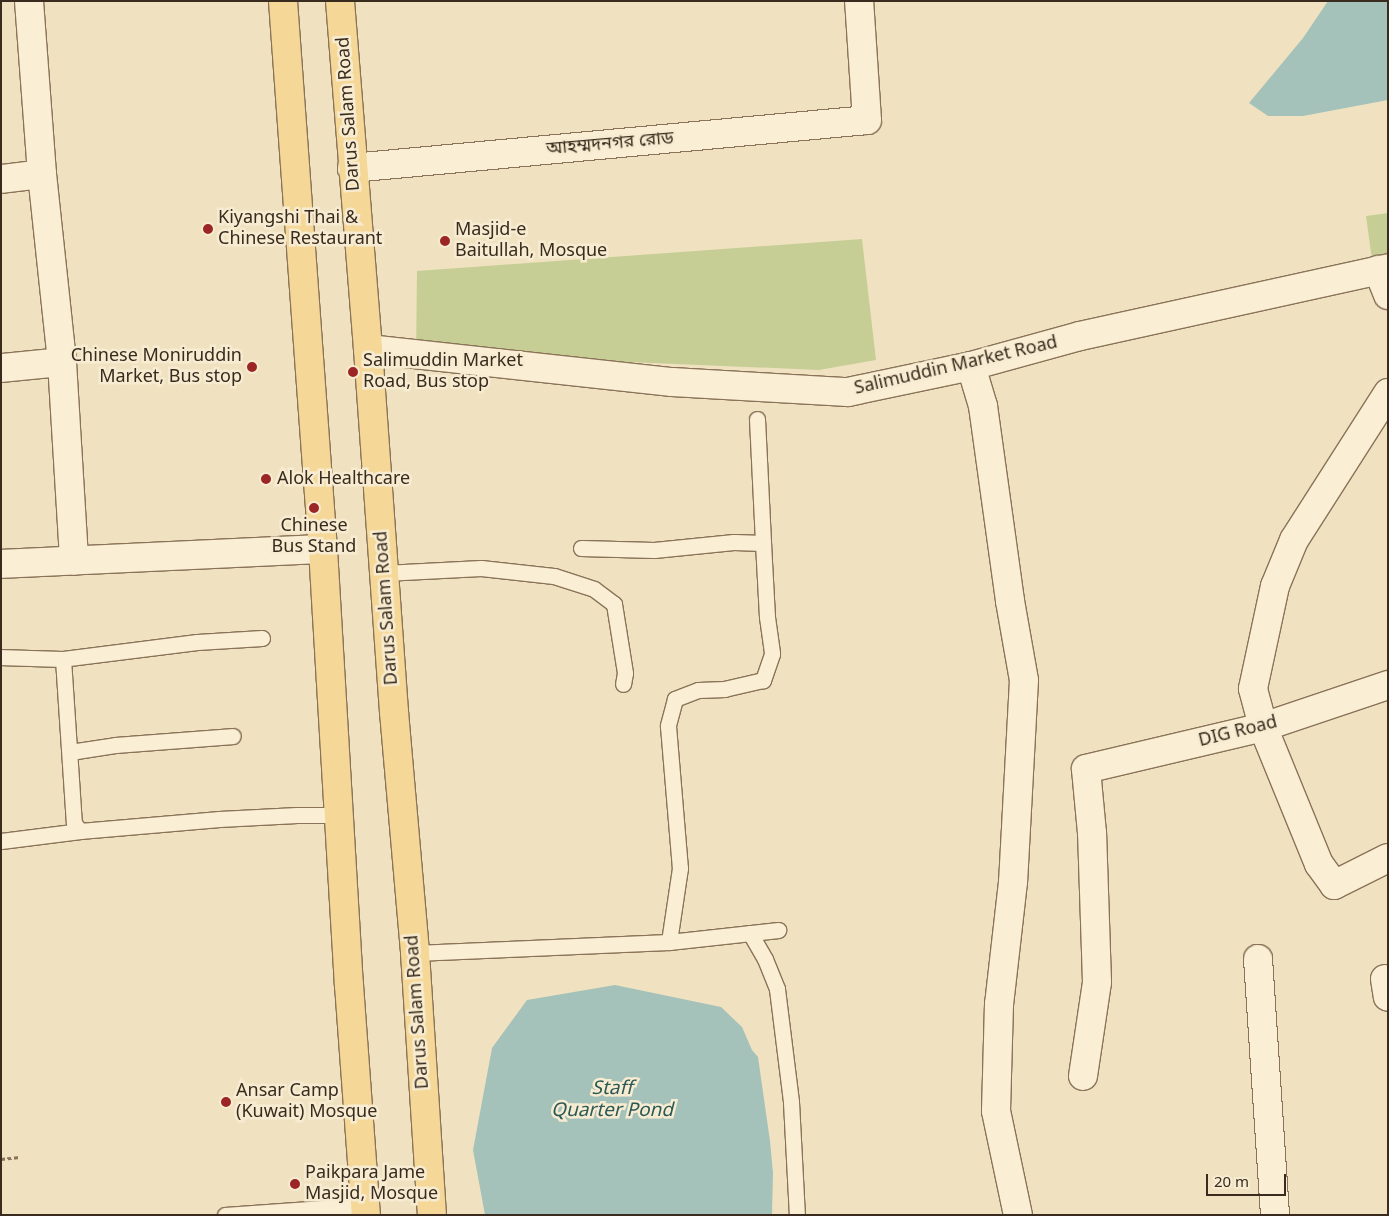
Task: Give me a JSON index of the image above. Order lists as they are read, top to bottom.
{
  "streets": {
    "main road": ["Darus Salam Road"],
    "street": ["আহম্মদনগর রোড", "Salimuddin Market Road", "DIG Road"]
  },
  "crossings": [
    ["Darus Salam Road", "আহম্মদনগর রোড"],
    ["Darus Salam Road", "Salimuddin Market Road"]
  ],
  "water": ["Staff Quarter Pond"],
  "places": [
    "Kiyangshi Thai & Chinese Restaurant",
    "Masjid-e Baitullah, Mosque",
    "Chinese Moniruddin Market, Bus stop",
    "Salimuddin Market Road, Bus stop",
    "Alok Healthcare",
    "Chinese Bus Stand",
    "Ansar Camp (Kuwait) Mosque",
    "Paikpara Jame Masjid, Mosque"
  ],
  "scale_bar": "20 m"
}
